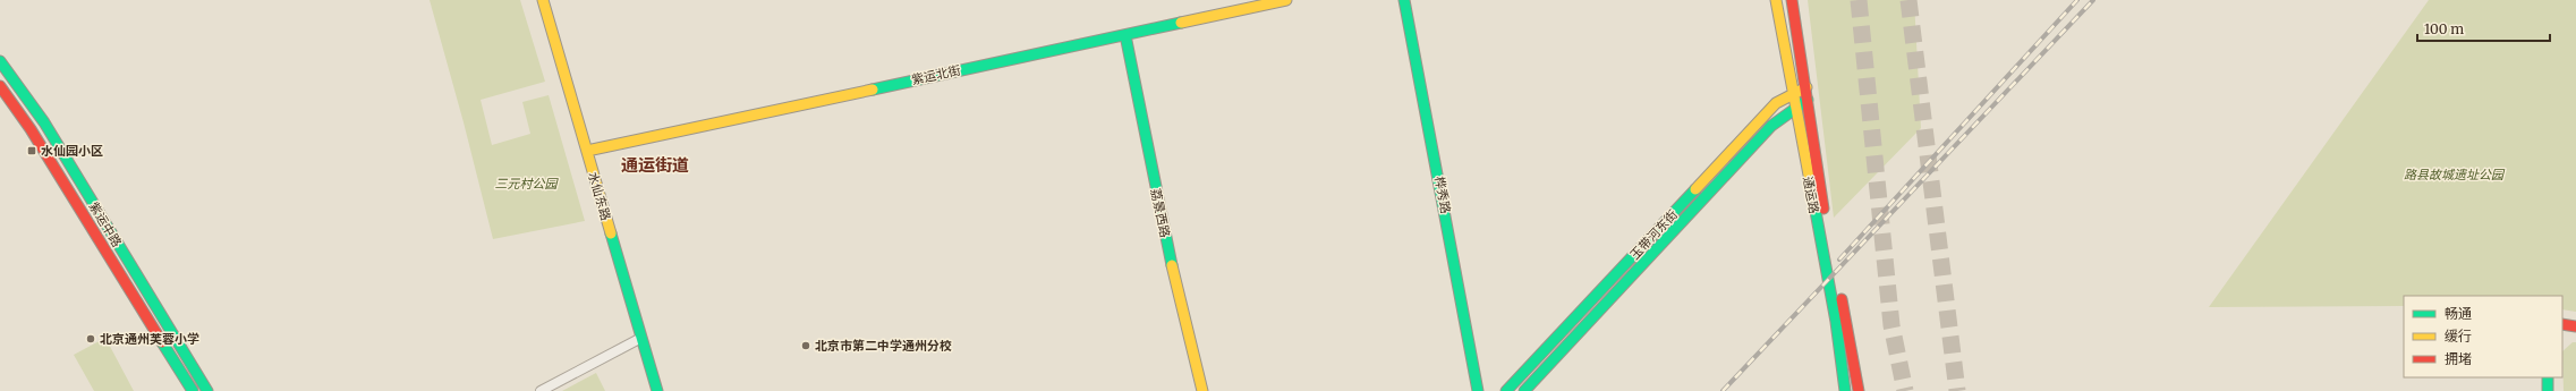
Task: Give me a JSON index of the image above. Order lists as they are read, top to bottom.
{
  "streets": {
    "main road": [
      "紫运北街",
      "桦秀路",
      "通运路",
      "水仙东路",
      "荔景西路",
      "紫运中路",
      "玉带河东街"
    ]
  },
  "crossings": [
    ["紫运北街", "水仙东路"],
    ["紫运北街", "荔景西路"],
    ["通运路", "玉带河东街"]
  ],
  "districts": ["通运街道"],
  "parks": ["路县故城遗址公园", "三元村公园"],
  "places": {
    "transit": ["水仙园小区"],
    "other": ["北京通州芙蓉小学", "北京市第二中学通州分校"]
  },
  "legend": ["畅通", "缓行", "拥堵"],
  "scale_bar": "100 m"
}
